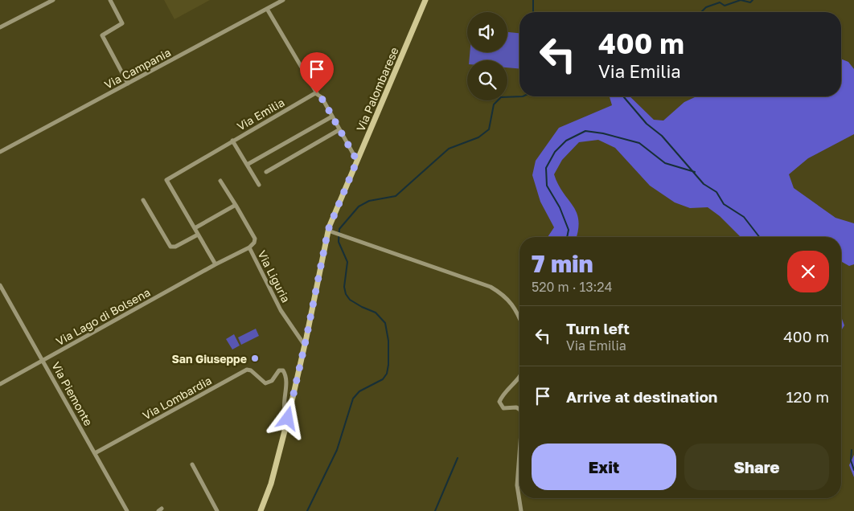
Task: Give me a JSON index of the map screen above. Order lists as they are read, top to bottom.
{
  "streets": {
    "main road": ["Via Palombarese"],
    "street": [
      "Via Campania",
      "Via Emilia",
      "Via Liguria",
      "Via Lago di Bolsena",
      "Via Piemonte",
      "Via Lombardia"
    ]
  },
  "crossings": [
    ["Via Palombarese", "Via Liguria"],
    ["Via Palombarese", "Via Lombardia"],
    ["Via Liguria", "Via Lago di Bolsena"],
    ["Via Lago di Bolsena", "Via Piemonte"],
    ["Via Piemonte", "Via Lombardia"]
  ],
  "places": ["San Giuseppe"],
  "page": {
    "turn": ["400 m", "Via Emilia"],
    "heading": ["7 min", "520 m · 13:24"],
    "list": [
      {
        "name": "Turn left",
        "note": "Via Emilia",
        "value": "400 m"
      },
      {
        "name": "Arrive at destination",
        "value": "120 m"
      }
    ],
    "buttons": ["Exit", "Share"]
  }
}
